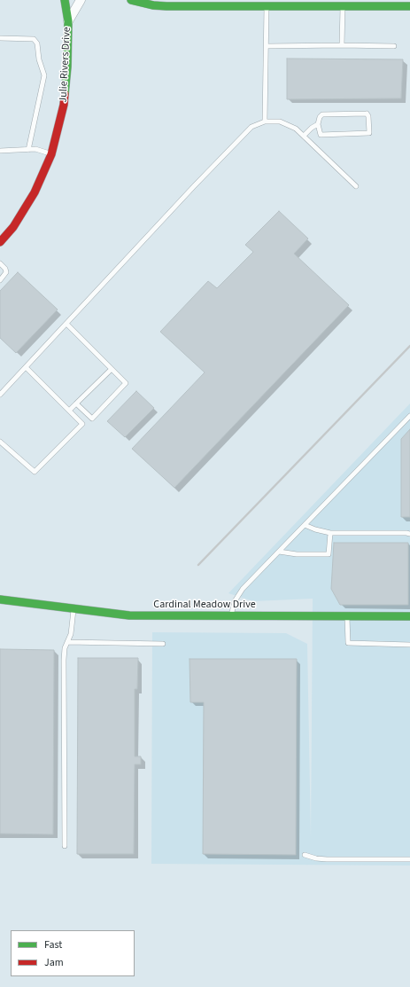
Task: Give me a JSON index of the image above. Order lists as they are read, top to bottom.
{
  "streets": {
    "street": ["Julie Rivers Drive", "Cardinal Meadow Drive"]
  },
  "legend": ["Fast", "Jam"]
}
